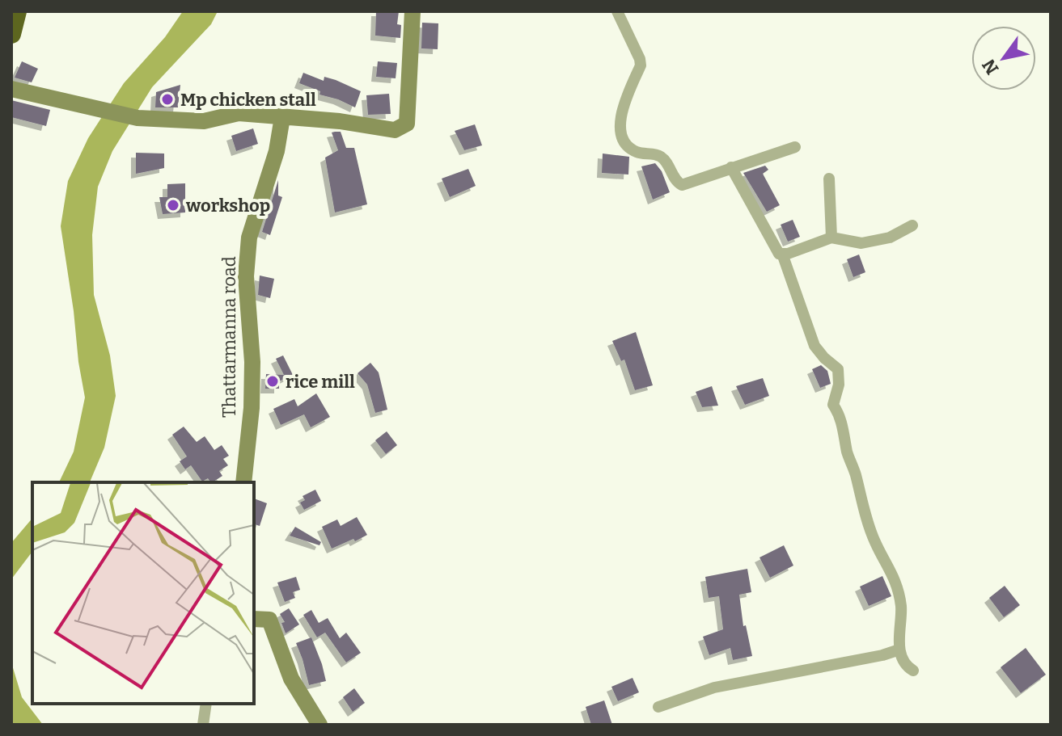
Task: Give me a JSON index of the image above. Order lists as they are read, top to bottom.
{
  "streets": {
    "main road": ["Thattarmanna road"]
  },
  "places": ["Mp chicken stall", "workshop", "rice mill"],
  "north": "bottom left"
}
